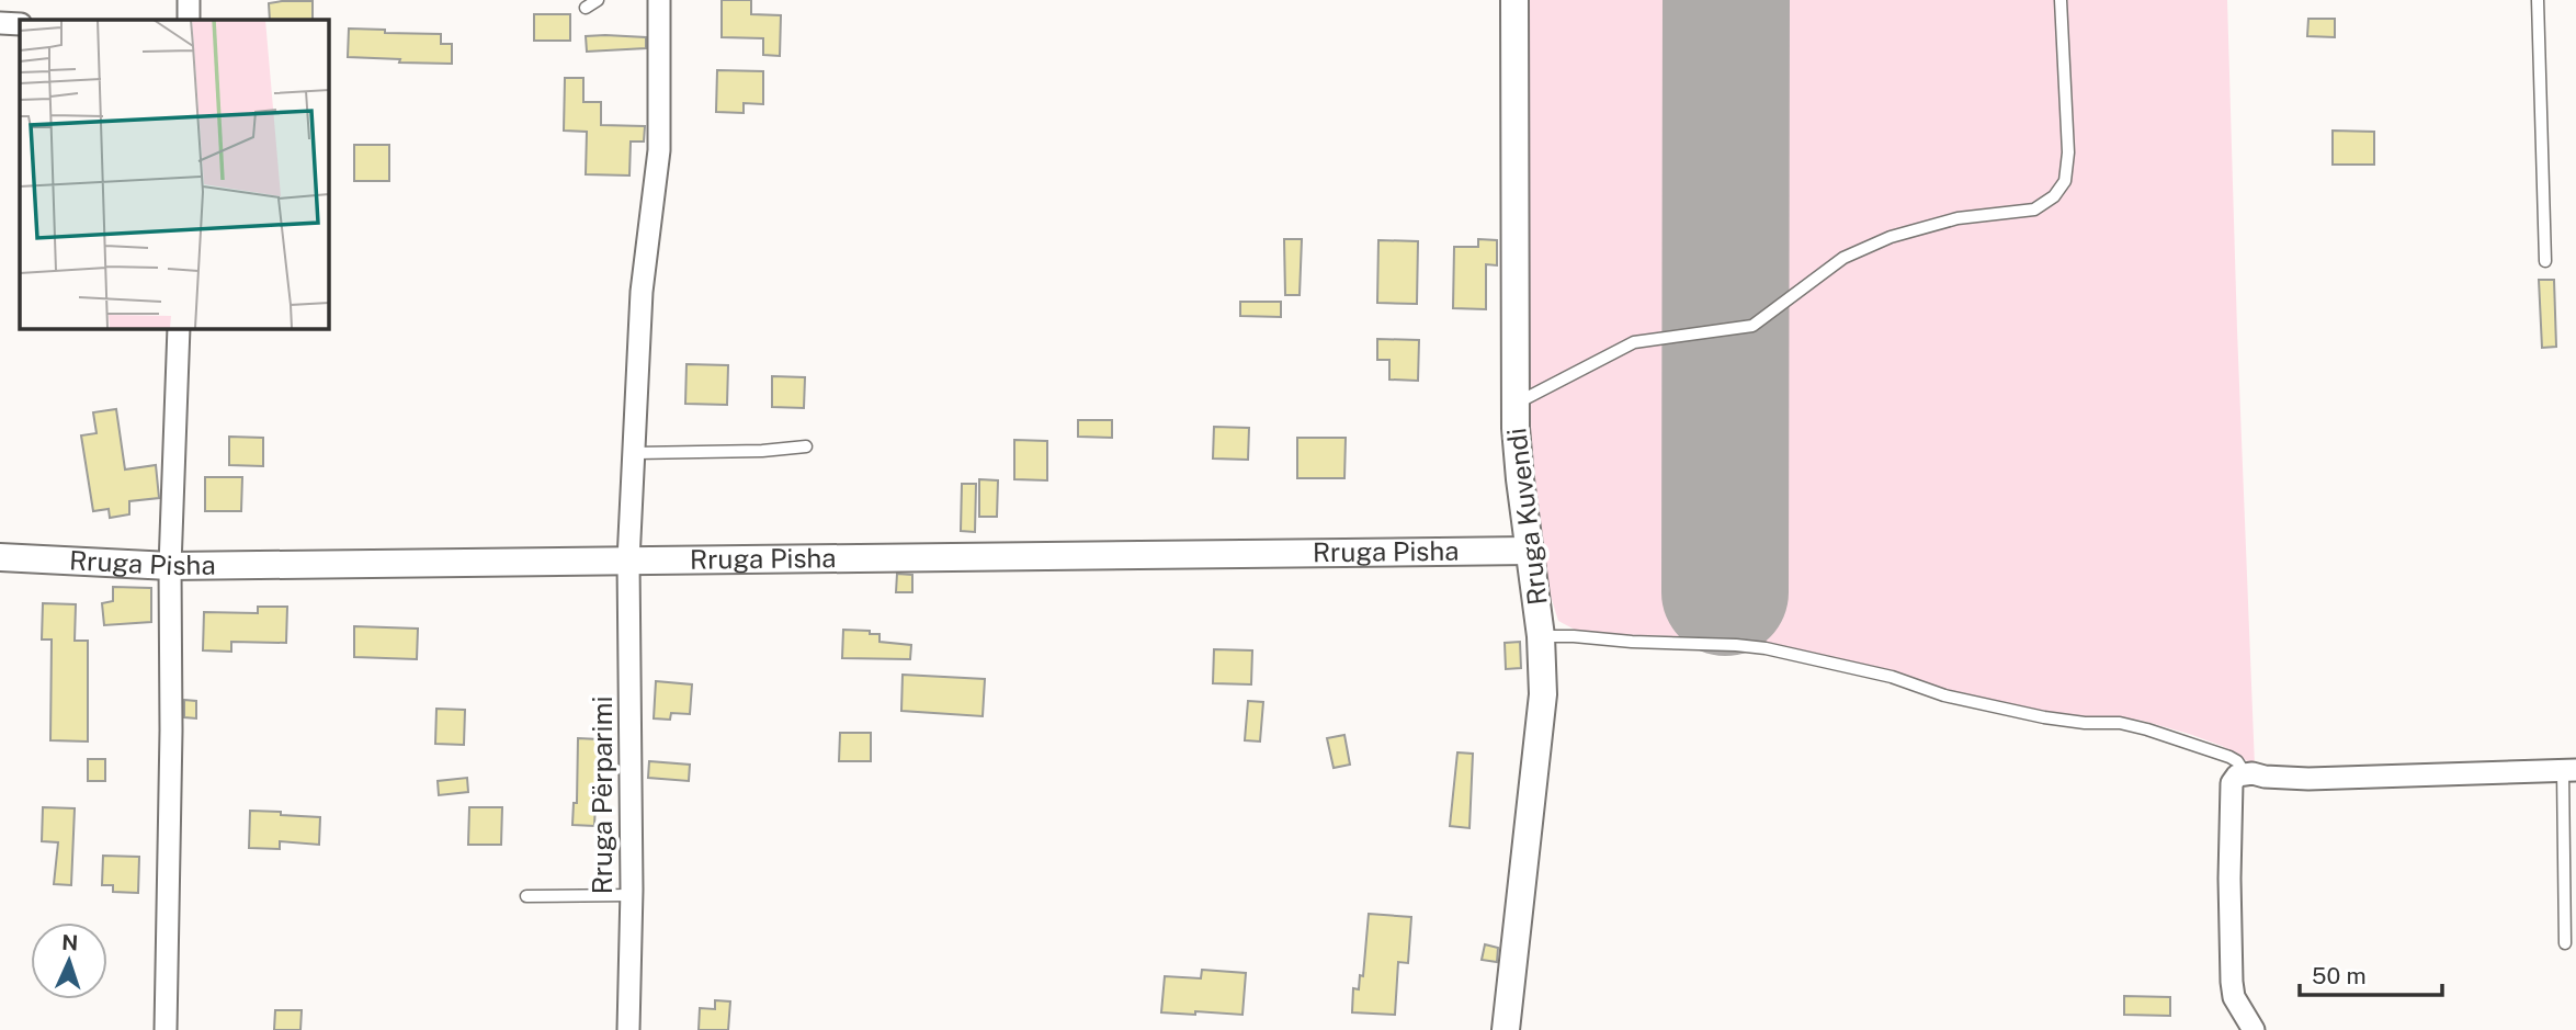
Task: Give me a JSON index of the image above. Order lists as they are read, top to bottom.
{
  "streets": {
    "street": ["Rruga Kuvendi", "Rruga Pisha", "Rruga Përparimi"]
  },
  "crossings": [
    ["Rruga Kuvendi", "Rruga Pisha"],
    ["Rruga Pisha", "Rruga Përparimi"]
  ],
  "scale_bar": "50 m",
  "north": "top"
}
